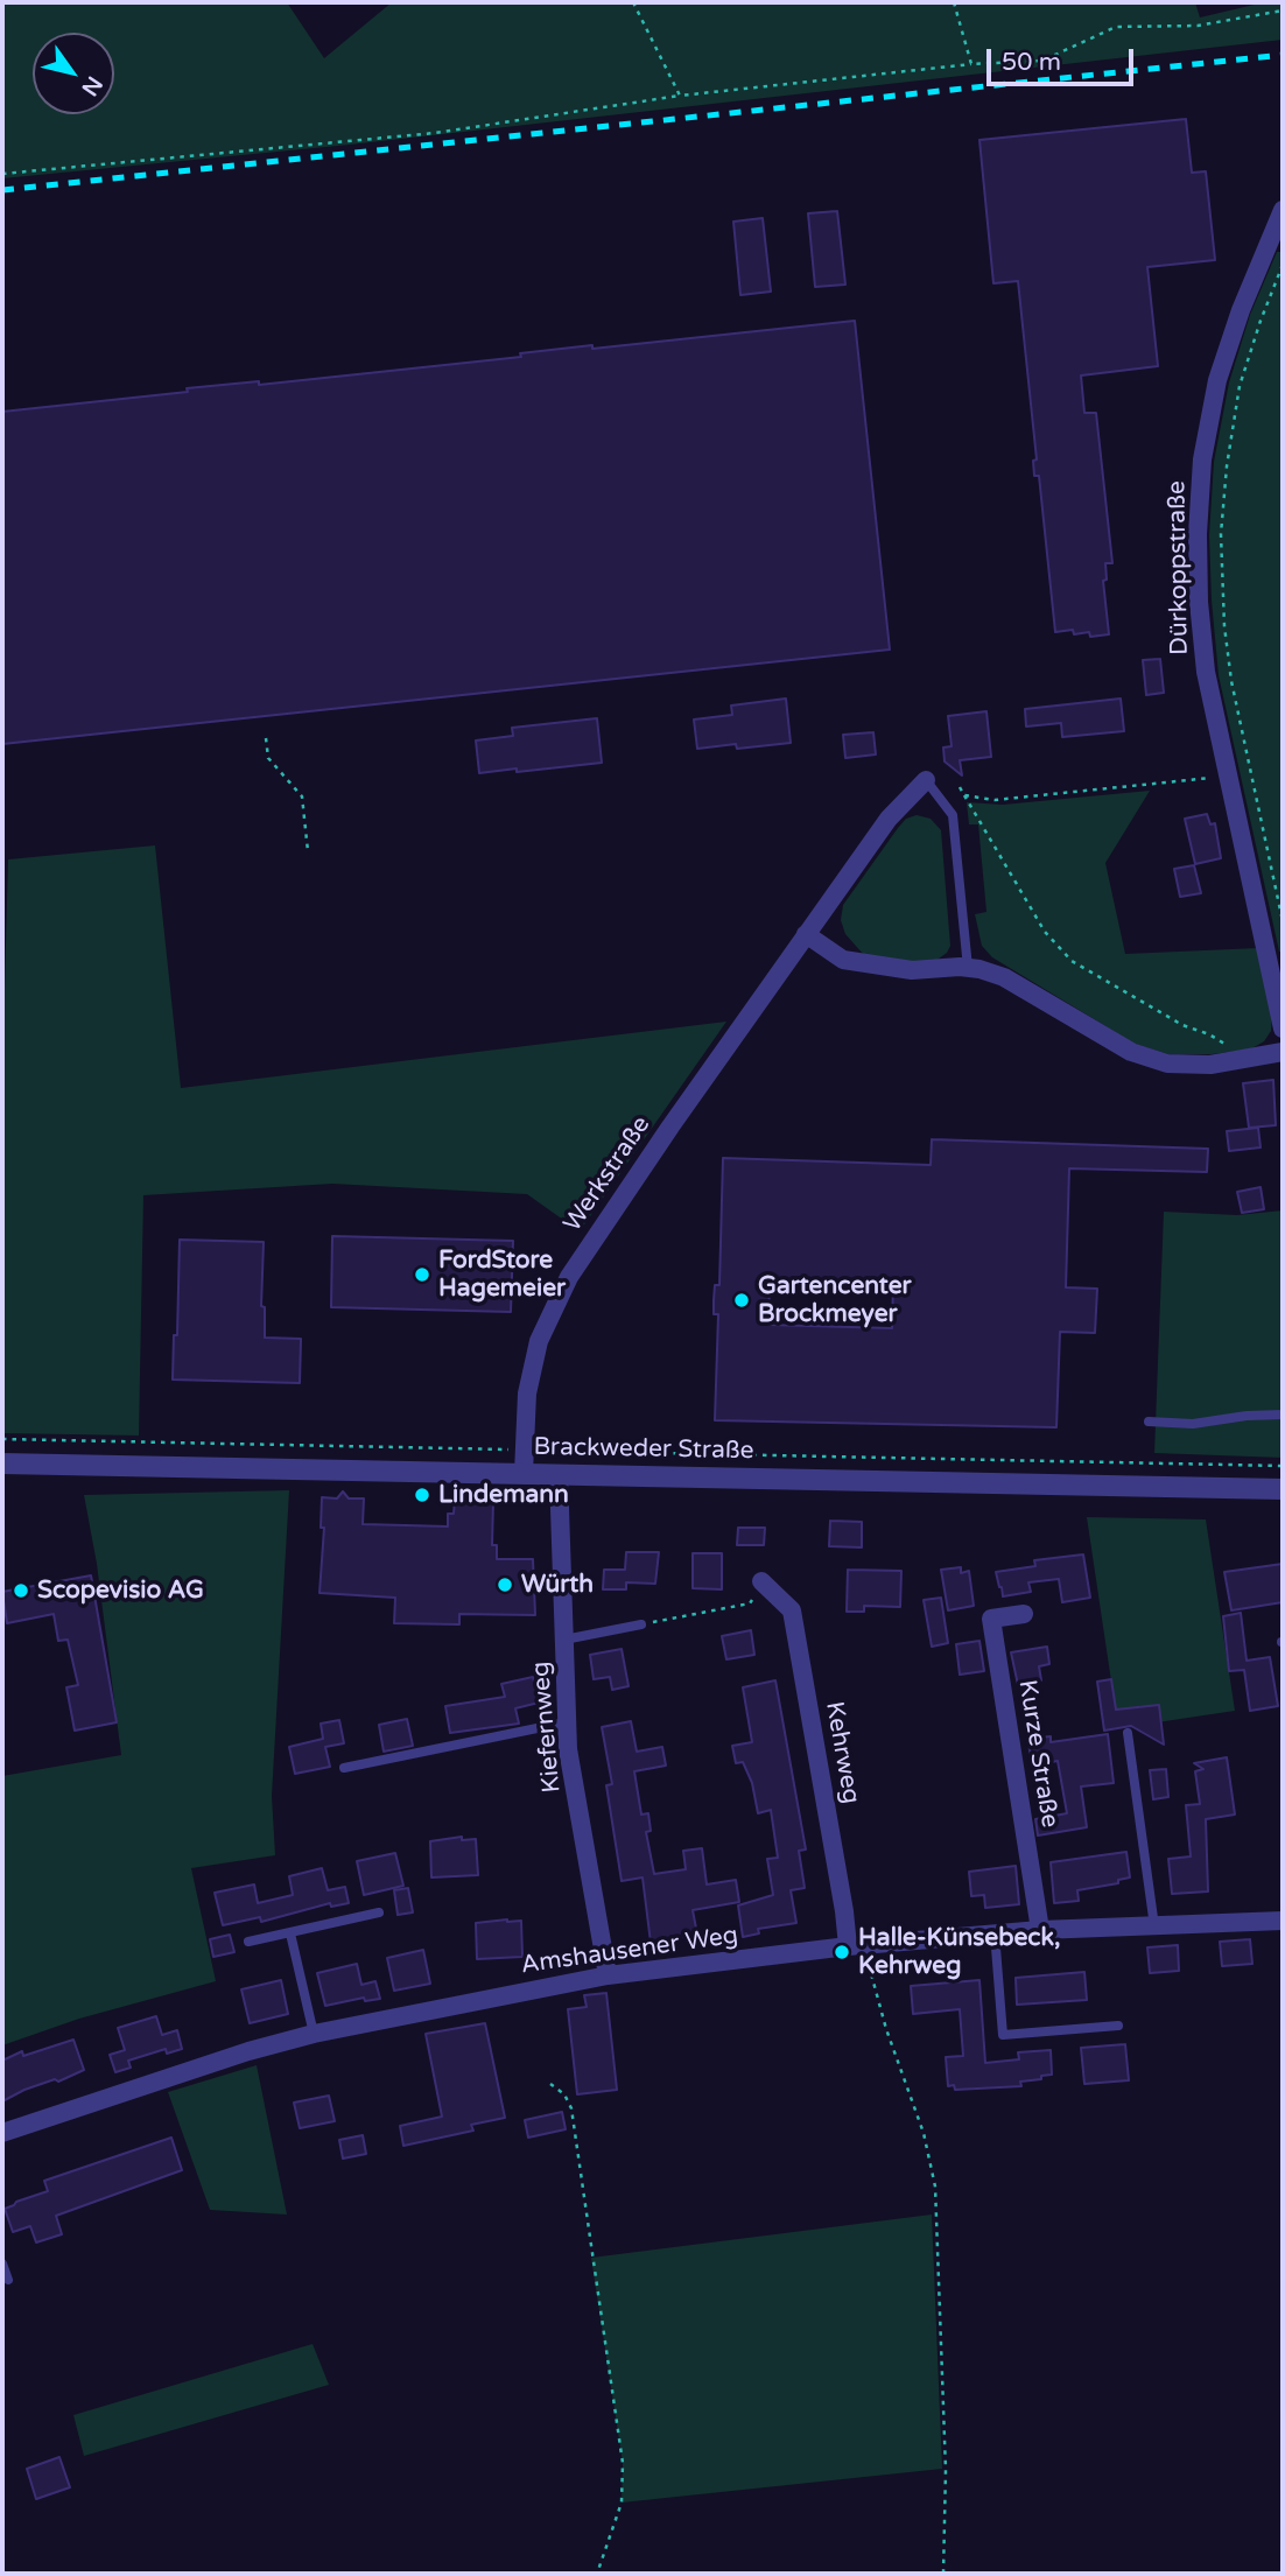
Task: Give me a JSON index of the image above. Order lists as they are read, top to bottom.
{
  "streets": {
    "street": [
      "Dürkoppstraße",
      "Werkstraße",
      "Brackweder Straße",
      "Kiefernweg",
      "Kehrweg",
      "Kurze Straße",
      "Amshausener Weg"
    ]
  },
  "crossings": [
    ["Werkstraße", "Brackweder Straße"],
    ["Brackweder Straße", "Kiefernweg"],
    ["Kiefernweg", "Amshausener Weg"],
    ["Kehrweg", "Amshausener Weg"],
    ["Kurze Straße", "Amshausener Weg"]
  ],
  "places": [
    "FordStore Hagemeier",
    "Gartencenter Brockmeyer",
    "Lindemann",
    "Würth",
    "Scopevisio AG",
    "Halle-Künsebeck, Kehrweg"
  ],
  "scale_bar": "50 m",
  "north": "bottom right"
}
